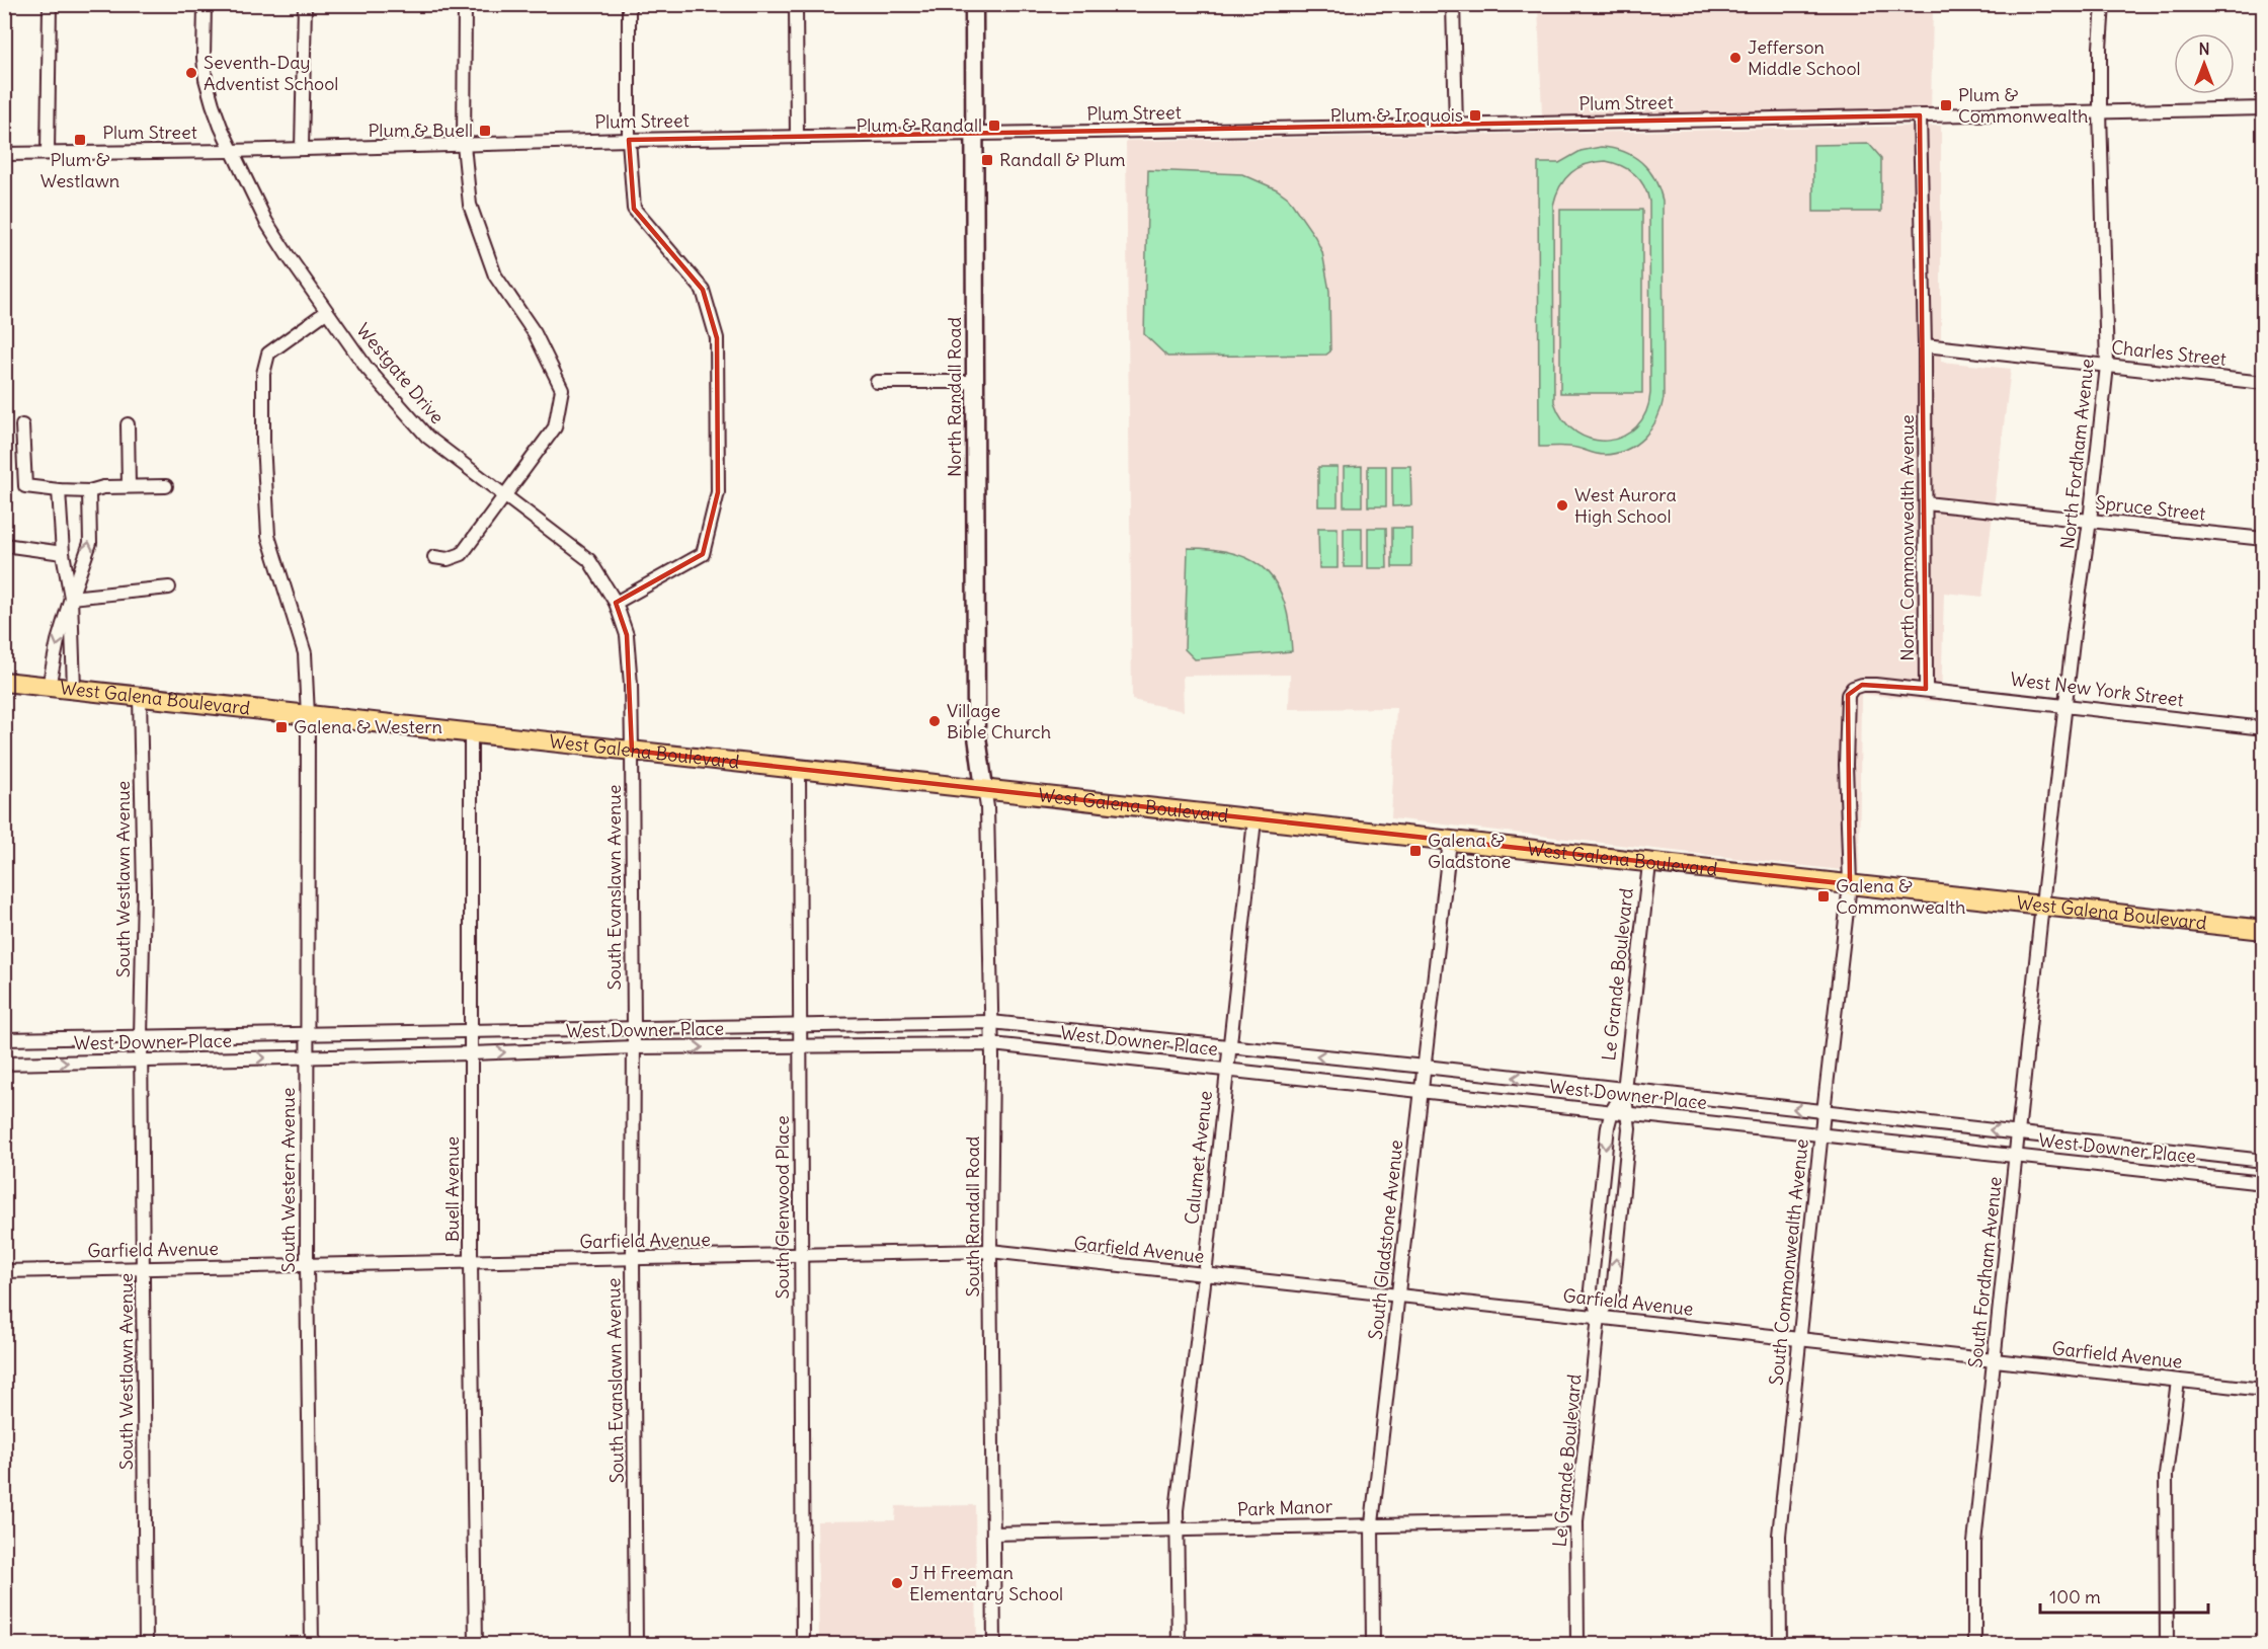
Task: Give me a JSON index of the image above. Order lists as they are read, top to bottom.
{
  "streets": {
    "main road": ["North Randall Road", "West Galena Boulevard"],
    "street": [
      "Plum Street",
      "Charles Street",
      "Westgate Drive",
      "North Fordham Avenue",
      "Spruce Street",
      "North Commonwealth Avenue",
      "West New York Street",
      "South Westlawn Avenue",
      "South Evanslawn Avenue",
      "Le Grande Boulevard",
      "West Downer Place",
      "Calumet Avenue",
      "South Western Avenue",
      "Buell Avenue",
      "South Glenwood Place",
      "South Randall Road",
      "South Gladstone Avenue",
      "Garfield Avenue",
      "South Commonwealth Avenue",
      "South Fordham Avenue",
      "Park Manor"
    ]
  },
  "crossings": [
    ["Plum Street", "Westgate Drive"],
    ["Plum Street", "North Randall Road"],
    ["Plum Street", "North Fordham Avenue"],
    ["Plum Street", "North Commonwealth Avenue"],
    ["Charles Street", "North Fordham Avenue"],
    ["Charles Street", "North Commonwealth Avenue"],
    ["Westgate Drive", "West Galena Boulevard"],
    ["Westgate Drive", "South Evanslawn Avenue"],
    ["Westgate Drive", "South Western Avenue"],
    ["North Randall Road", "West Galena Boulevard"],
    ["North Randall Road", "South Randall Road"],
    ["North Fordham Avenue", "Spruce Street"],
    ["North Fordham Avenue", "West New York Street"],
    ["North Fordham Avenue", "West Galena Boulevard"],
    ["North Fordham Avenue", "South Fordham Avenue"],
    ["Spruce Street", "North Commonwealth Avenue"],
    ["North Commonwealth Avenue", "West New York Street"],
    ["North Commonwealth Avenue", "West Galena Boulevard"],
    ["North Commonwealth Avenue", "South Commonwealth Avenue"],
    ["West Galena Boulevard", "South Westlawn Avenue"],
    ["West Galena Boulevard", "South Evanslawn Avenue"],
    ["West Galena Boulevard", "Le Grande Boulevard"],
    ["West Galena Boulevard", "Calumet Avenue"],
    ["West Galena Boulevard", "South Western Avenue"],
    ["West Galena Boulevard", "Buell Avenue"],
    ["West Galena Boulevard", "South Glenwood Place"],
    ["West Galena Boulevard", "South Randall Road"],
    ["West Galena Boulevard", "South Gladstone Avenue"],
    ["West Galena Boulevard", "South Commonwealth Avenue"],
    ["West Galena Boulevard", "South Fordham Avenue"],
    ["South Westlawn Avenue", "West Downer Place"],
    ["South Westlawn Avenue", "Garfield Avenue"],
    ["South Evanslawn Avenue", "West Downer Place"],
    ["South Evanslawn Avenue", "Garfield Avenue"],
    ["Le Grande Boulevard", "West Downer Place"],
    ["Le Grande Boulevard", "Garfield Avenue"],
    ["Le Grande Boulevard", "Park Manor"],
    ["West Downer Place", "Calumet Avenue"],
    ["West Downer Place", "South Western Avenue"],
    ["West Downer Place", "Buell Avenue"],
    ["West Downer Place", "South Glenwood Place"],
    ["West Downer Place", "South Randall Road"],
    ["West Downer Place", "South Gladstone Avenue"],
    ["West Downer Place", "South Commonwealth Avenue"],
    ["West Downer Place", "South Fordham Avenue"],
    ["Calumet Avenue", "Garfield Avenue"],
    ["Calumet Avenue", "Park Manor"],
    ["South Western Avenue", "Garfield Avenue"],
    ["Buell Avenue", "Garfield Avenue"],
    ["South Glenwood Place", "Garfield Avenue"],
    ["South Randall Road", "Garfield Avenue"],
    ["South Randall Road", "Park Manor"],
    ["South Gladstone Avenue", "Garfield Avenue"],
    ["South Gladstone Avenue", "Park Manor"],
    ["Garfield Avenue", "South Commonwealth Avenue"],
    ["Garfield Avenue", "South Fordham Avenue"]
  ],
  "places": {
    "other": [
      "Jefferson Middle School",
      "Seventh-Day Adventist School",
      "West Aurora High School",
      "Village Bible Church",
      "J H Freeman Elementary School"
    ],
    "transit": [
      "Plum & Commonwealth",
      "Plum & Iroquois",
      "Plum & Randall",
      "Plum & Buell",
      "Plum & Westlawn",
      "Randall & Plum",
      "Galena & Western",
      "Galena & Gladstone",
      "Galena & Commonwealth"
    ]
  },
  "scale_bar": "100 m",
  "north": "top"
}
